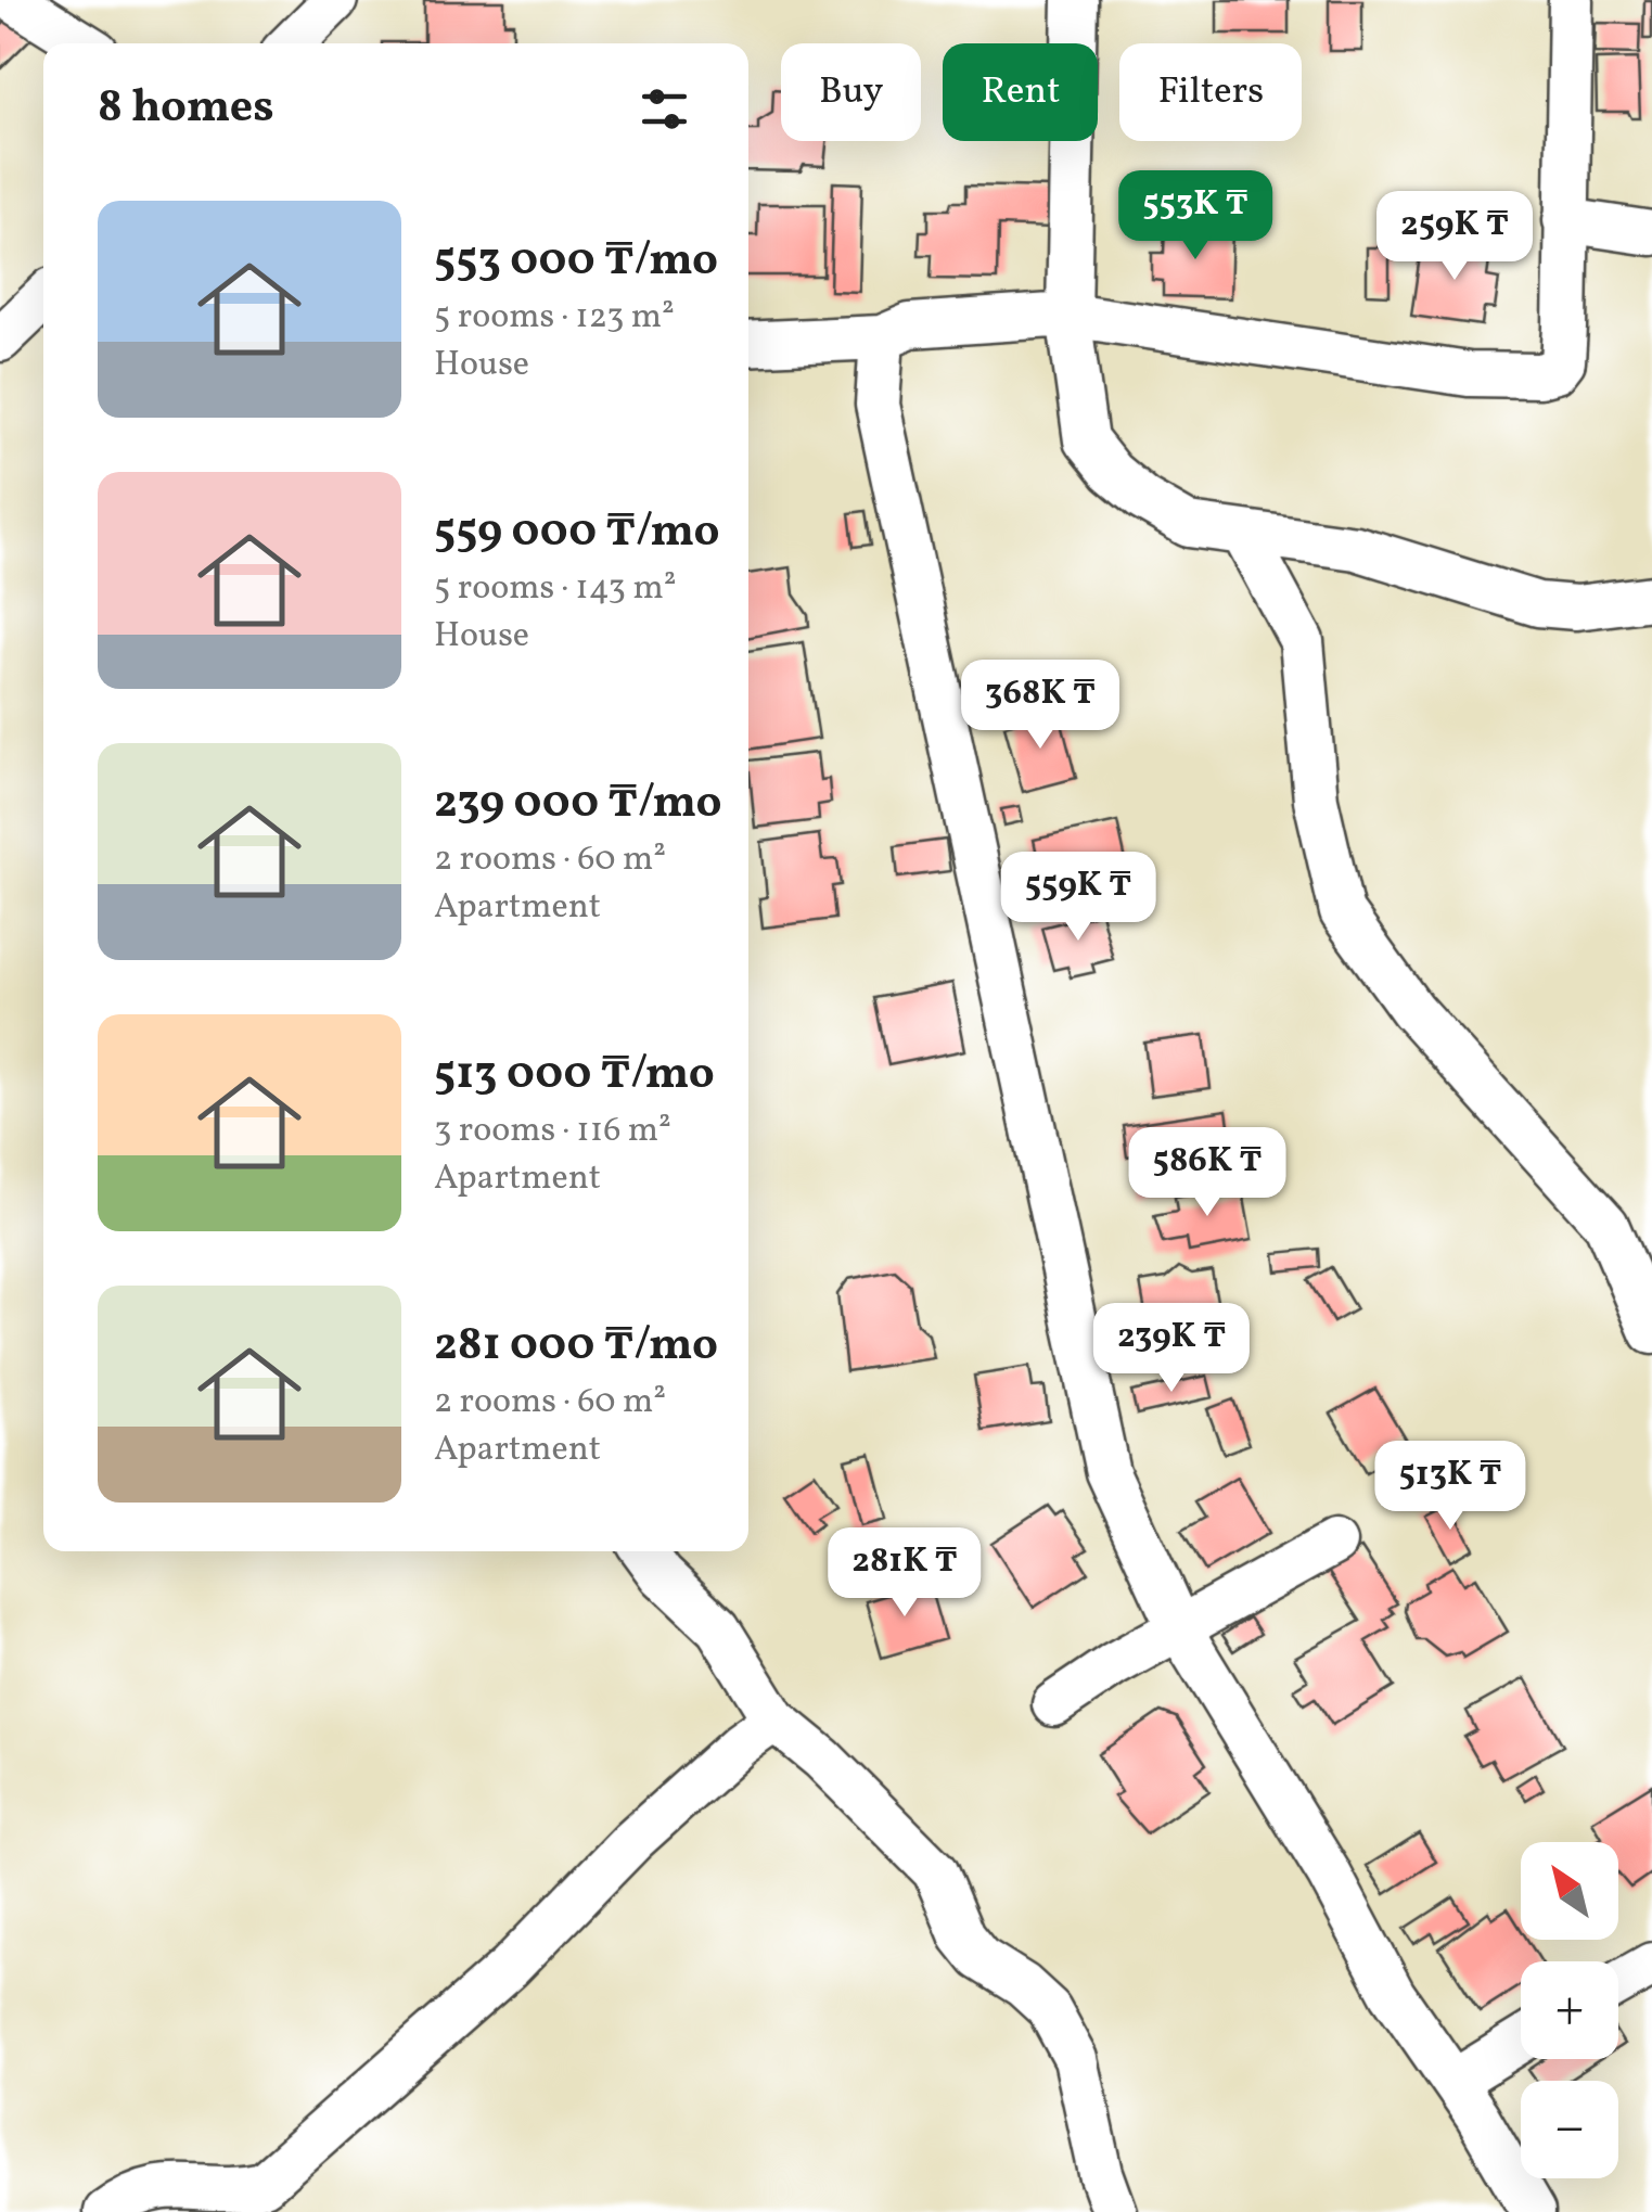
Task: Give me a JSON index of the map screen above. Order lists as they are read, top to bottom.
{
  "north": "top left",
  "page": {
    "chip": ["Buy", "Rent", "Filters"],
    "heading": "8 homes",
    "price": [
      "553K ₸",
      "259K ₸",
      "368K ₸",
      "559K ₸",
      "586K ₸",
      "239K ₸",
      "513K ₸",
      "281K ₸"
    ],
    "list": [
      {
        "name": "553 000 ₸/mo",
        "note": "5 rooms · 123 m² · House"
      },
      {
        "name": "559 000 ₸/mo",
        "note": "5 rooms · 143 m² · House"
      },
      {
        "name": "239 000 ₸/mo",
        "note": "2 rooms · 60 m² · Apartment"
      },
      {
        "name": "513 000 ₸/mo",
        "note": "3 rooms · 116 m² · Apartment"
      },
      {
        "name": "281 000 ₸/mo",
        "note": "2 rooms · 60 m² · Apartment"
      }
    ],
    "map_buttons": ["+", "−"]
  }
}
